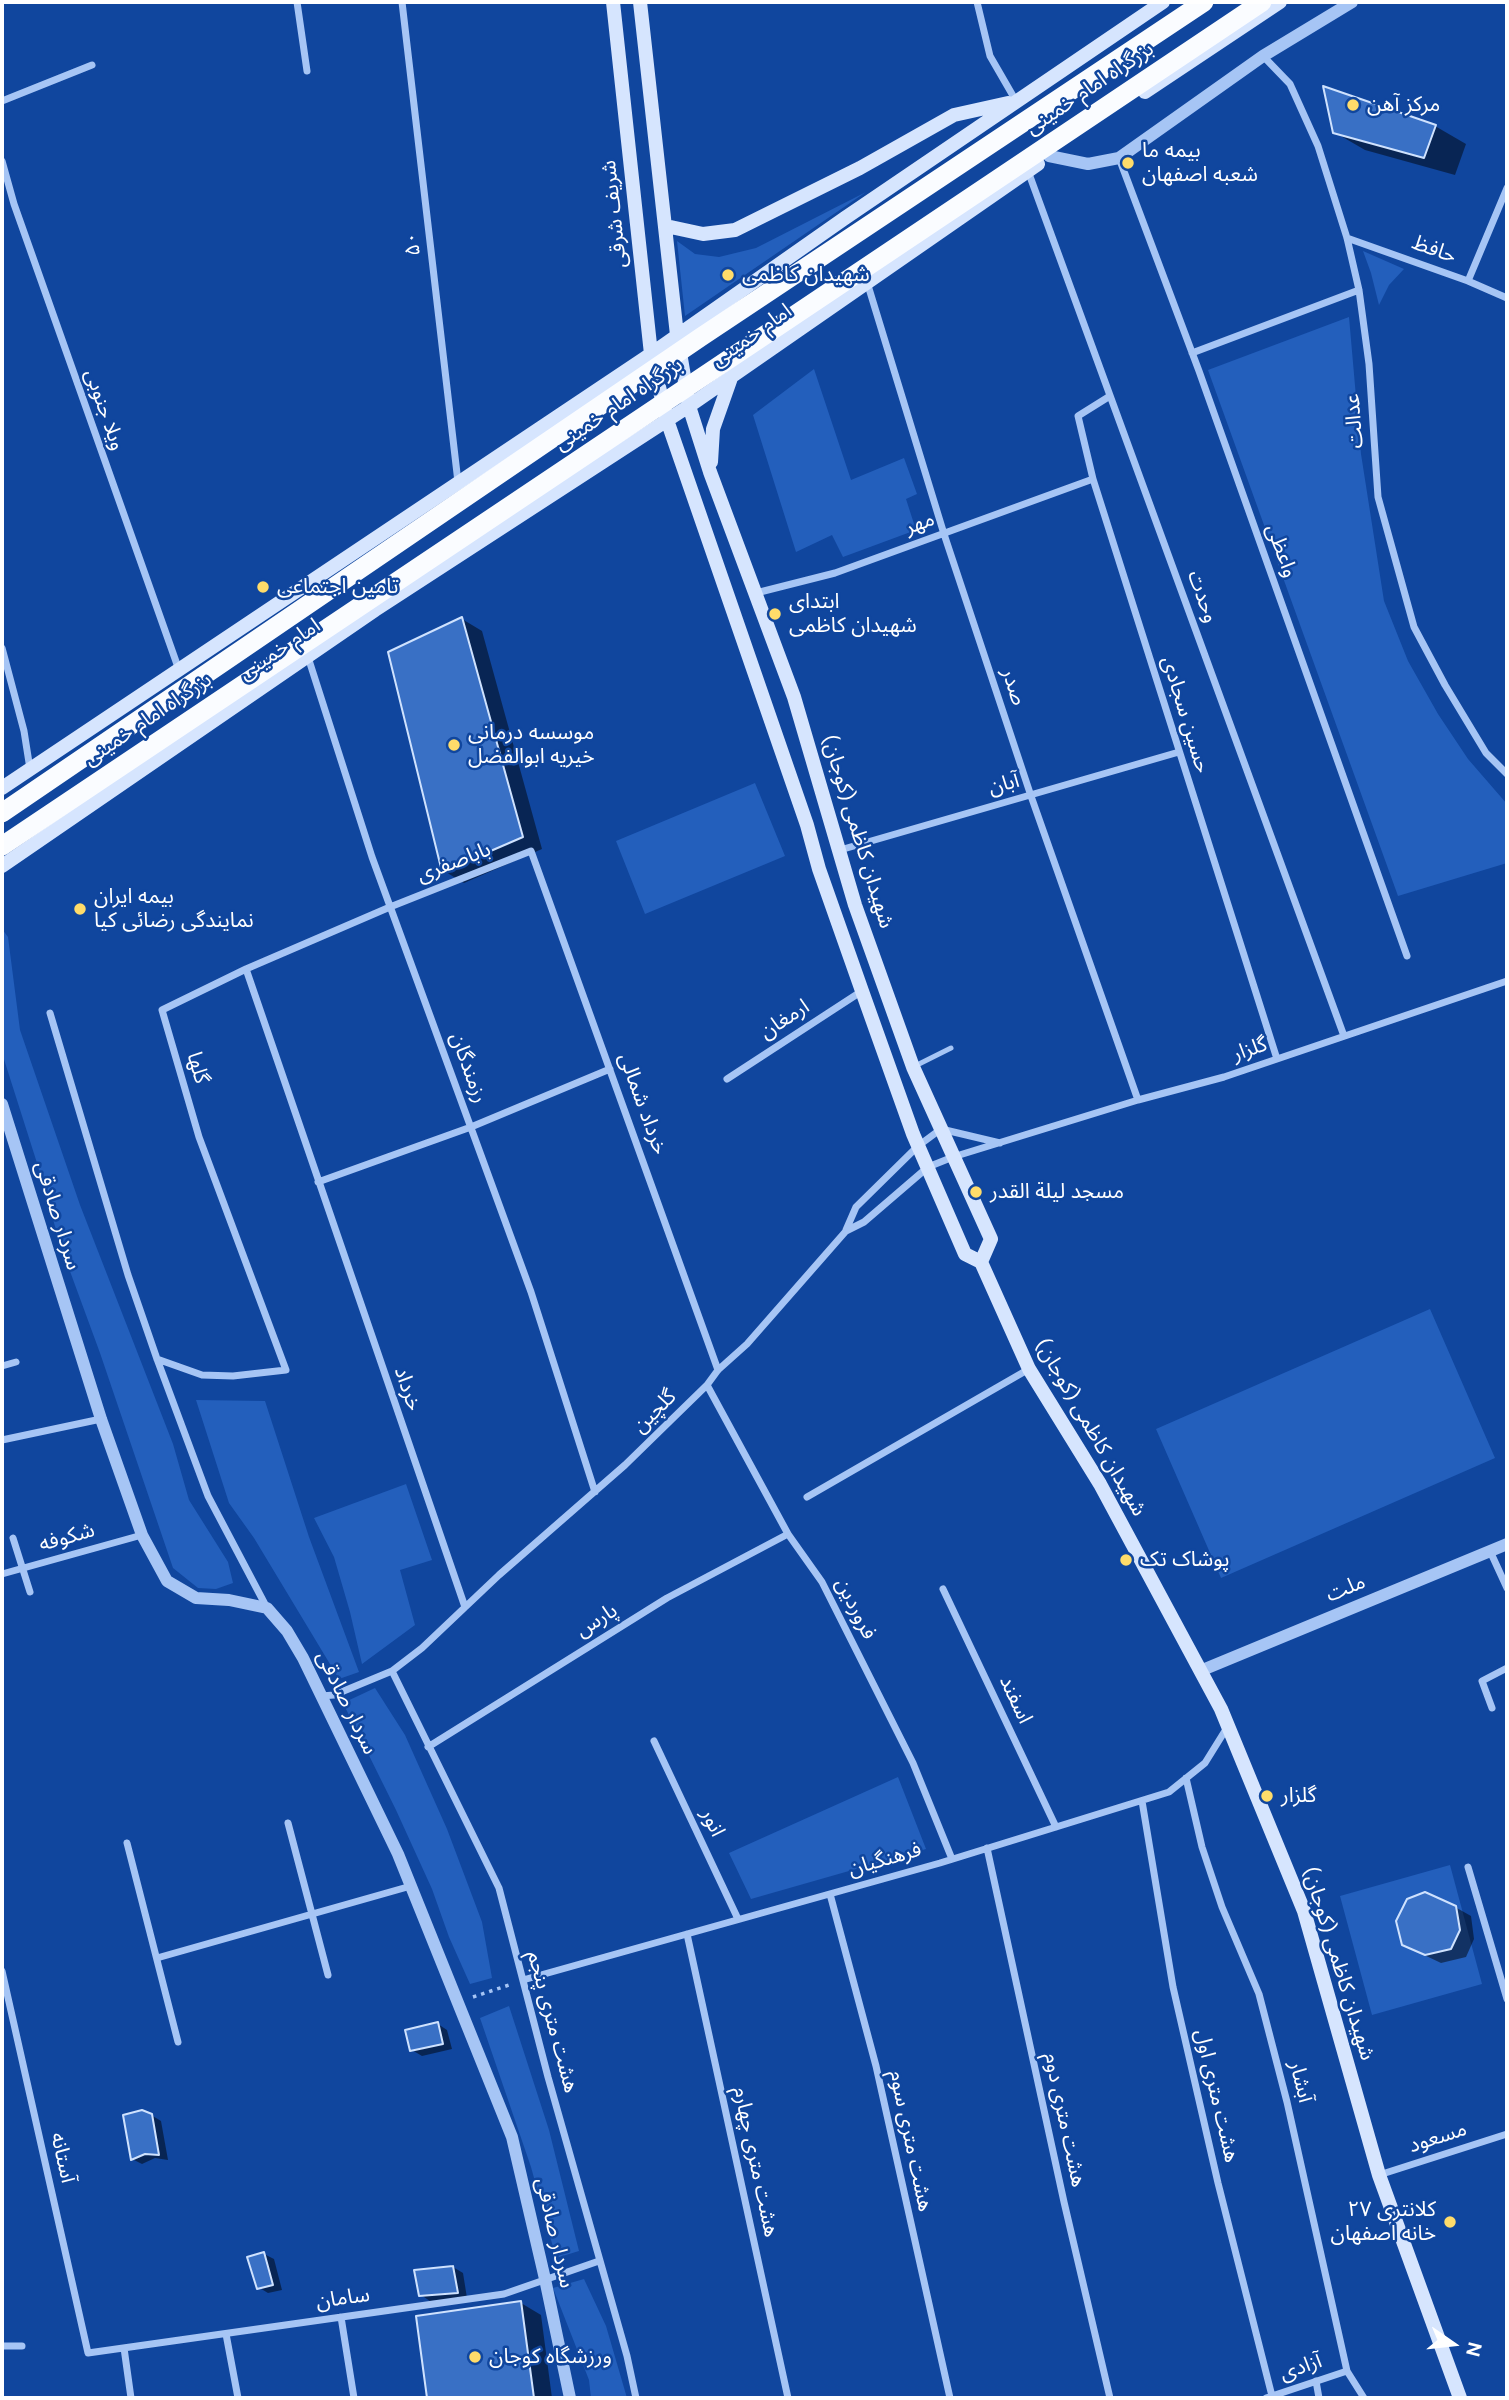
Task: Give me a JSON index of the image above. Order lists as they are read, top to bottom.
{
  "streets": {
    "highway": ["بزرگراه امام خمینی"],
    "main road": ["شریف شرقی", "امام خمینی", "شهیدان کاظمی (کوجان)"],
    "street": [
      "۵۰",
      "حافظ",
      "ویلا جنوبی",
      "عدالت",
      "مهر",
      "واعظی",
      "وحدت",
      "صدر",
      "حسین سجادی",
      "آبان",
      "باباصفری",
      "ارمغان",
      "گلزار",
      "گلها",
      "رزمندگان",
      "خرداد شمالی",
      "سردار صادقی",
      "خرداد",
      "گلچین",
      "شکوفه",
      "ملت",
      "فروردین",
      "پارس",
      "اسفند",
      "انور",
      "فرهنگیان",
      "هشت متری پنجم",
      "آبشار",
      "هشت متری اول",
      "هشت متری دوم",
      "مسعود",
      "هشت متری سوم",
      "آستانه",
      "هشت متری چهارم",
      "سامان",
      "آزادی"
    ]
  },
  "crossings": [
    ["شریف شرقی", "امام خمینی"],
    ["شریف شرقی", "شهیدان کاظمی (کوجان)"],
    ["۵۰", "امام خمینی"],
    ["حافظ", "عدالت"],
    ["امام خمینی", "ویلا جنوبی"],
    ["امام خمینی", "وحدت"],
    ["امام خمینی", "صدر"],
    ["امام خمینی", "شهیدان کاظمی (کوجان)"],
    ["امام خمینی", "رزمندگان"],
    ["مهر", "صدر"],
    ["مهر", "حسین سجادی"],
    ["مهر", "شهیدان کاظمی (کوجان)"],
    ["وحدت", "حسین سجادی"],
    ["وحدت", "گلزار"],
    ["صدر", "آبان"],
    ["صدر", "گلزار"],
    ["حسین سجادی", "آبان"],
    ["حسین سجادی", "گلزار"],
    ["آبان", "شهیدان کاظمی (کوجان)"],
    ["شهیدان کاظمی (کوجان)", "ارمغان"],
    ["شهیدان کاظمی (کوجان)", "گلزار"],
    ["شهیدان کاظمی (کوجان)", "گلچین"],
    ["شهیدان کاظمی (کوجان)", "ملت"],
    ["شهیدان کاظمی (کوجان)", "فرهنگیان"],
    ["شهیدان کاظمی (کوجان)", "مسعود"],
    ["باباصفری", "گلها"],
    ["باباصفری", "رزمندگان"],
    ["باباصفری", "خرداد شمالی"],
    ["گلزار", "گلچین"],
    ["گلها", "رزمندگان"],
    ["گلها", "خرداد"],
    ["رزمندگان", "گلچین"],
    ["خرداد شمالی", "گلچین"],
    ["سردار صادقی", "گلچین"],
    ["سردار صادقی", "شکوفه"],
    ["سردار صادقی", "سامان"],
    ["خرداد", "گلچین"],
    ["گلچین", "فروردین"],
    ["گلچین", "هشت متری پنجم"],
    ["فروردین", "پارس"],
    ["فروردین", "فرهنگیان"],
    ["پارس", "هشت متری پنجم"],
    ["اسفند", "فرهنگیان"],
    ["انور", "فرهنگیان"],
    ["فرهنگیان", "هشت متری پنجم"],
    ["فرهنگیان", "آبشار"],
    ["فرهنگیان", "هشت متری اول"],
    ["فرهنگیان", "هشت متری دوم"],
    ["فرهنگیان", "هشت متری سوم"],
    ["فرهنگیان", "هشت متری چهارم"],
    ["هشت متری پنجم", "سامان"],
    ["آبشار", "آزادی"],
    ["هشت متری اول", "آزادی"],
    ["آستانه", "سامان"]
  ],
  "places": [
    "مرکز آهن",
    "بیمه ما شعبه اصفهان",
    "شهیدان کاظمی",
    "تامین اجتماعی",
    "ابتدای شهیدان کاظمی",
    "موسسه درمانی خیریه ابوالفضل",
    "بیمه ایران نمایندگی رضائی کيا",
    "مسجد لیلة القدر",
    "پوشاک تک",
    "گلزار",
    "کلانتری ۲۷ خانه اصفهان",
    "ورزشگاه کوجان"
  ],
  "north": "right"
}
